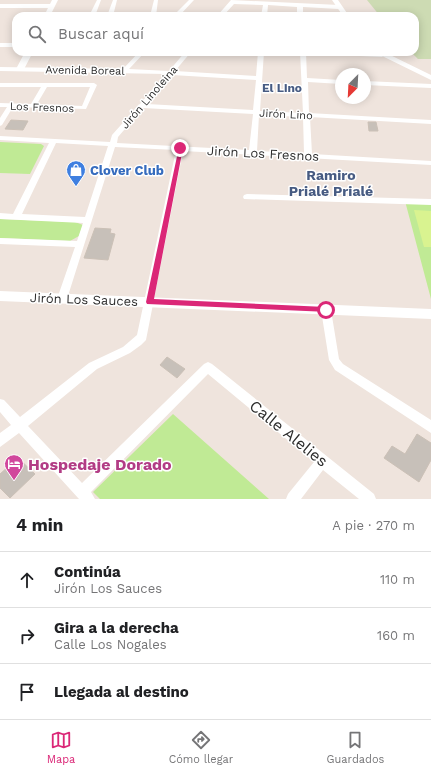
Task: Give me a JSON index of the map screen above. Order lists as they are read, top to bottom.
{
  "streets": {
    "street": [
      "Avenida Boreal",
      "Jirón Linoleina",
      "Los Fresnos",
      "Jirón Lino",
      "Jirón Los Fresnos",
      "Jirón Los Sauces",
      "Calle Alelies"
    ]
  },
  "crossings": [
    ["Avenida Boreal", "Jirón Linoleina"],
    ["Jirón Linoleina", "Jirón Lino"],
    ["Jirón Linoleina", "Jirón Los Fresnos"],
    ["Jirón Linoleina", "Jirón Los Sauces"]
  ],
  "districts": ["El Lino", "Ramiro Prialé Prialé"],
  "places": {
    "shop": ["Clover Club"],
    "hotel": ["Hospedaje Dorado"]
  },
  "north": "bottom left",
  "page": {
    "search": "Buscar aquí",
    "heading": ["4 min", "A pie · 270 m"],
    "list": [
      ["Continúa", "Jirón Los Sauces", "110 m"],
      ["Gira a la derecha", "Calle Los Nogales", "160 m"],
      "Llegada al destino"
    ],
    "nav": ["Mapa", "Cómo llegar", "Guardados"]
  }
}
